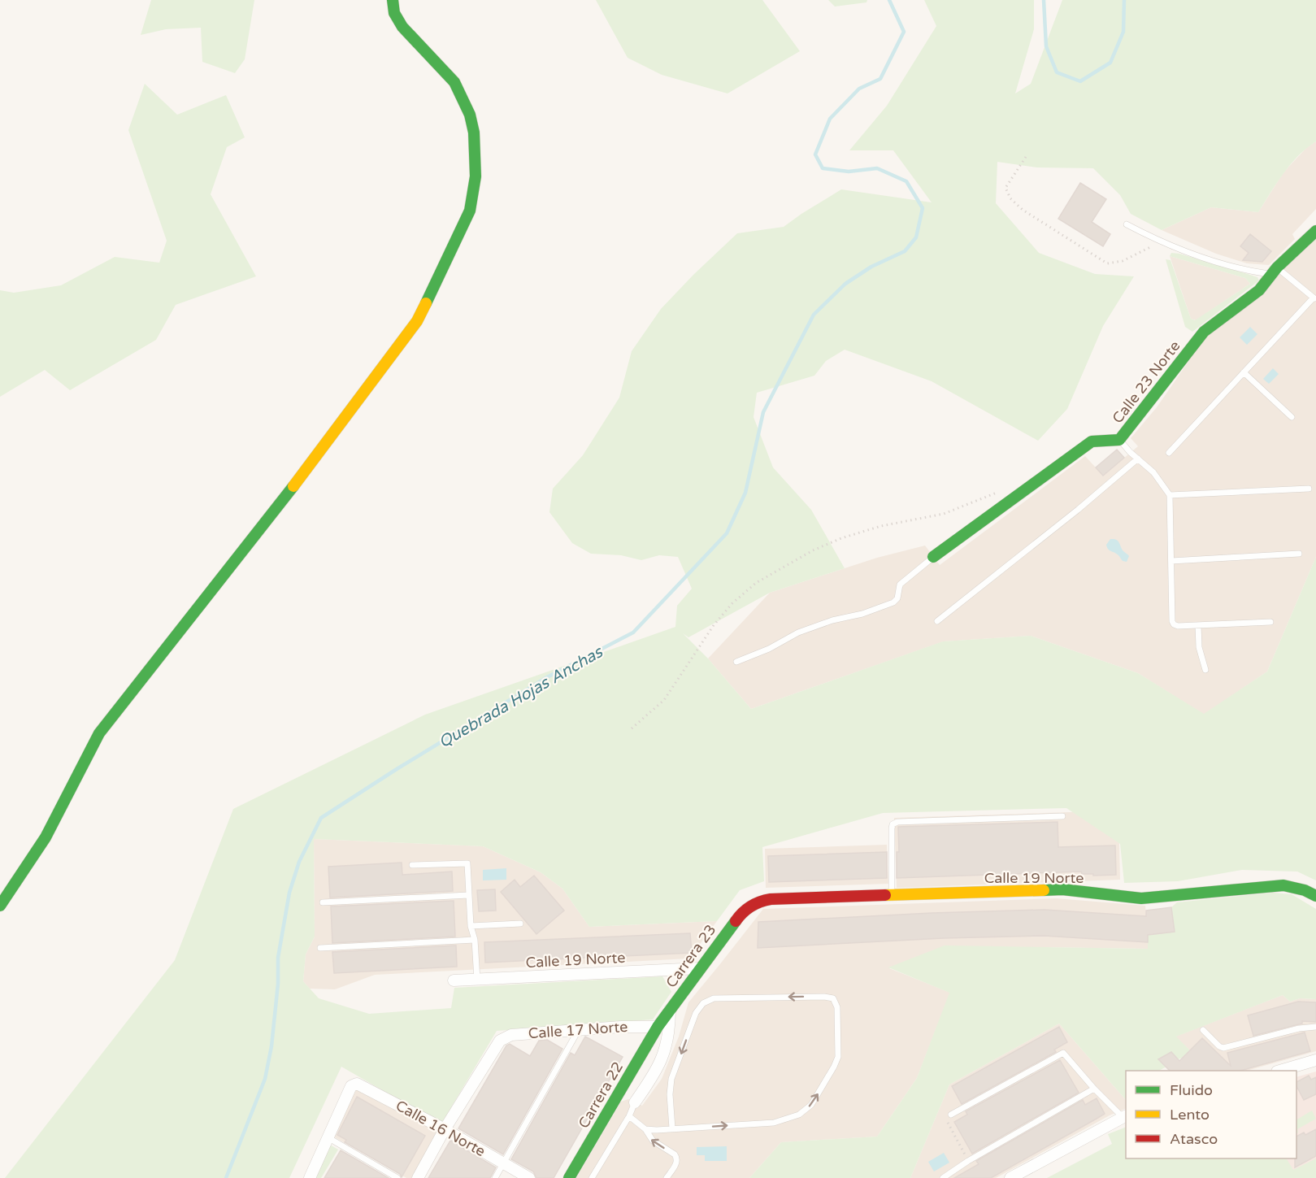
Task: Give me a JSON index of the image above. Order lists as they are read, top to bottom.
{
  "streets": {
    "street": [
      "Calle 23 Norte",
      "Calle 19 Norte",
      "Carrera 23",
      "Calle 17 Norte",
      "Carrera 22",
      "Calle 16 Norte"
    ]
  },
  "crossings": [
    ["Calle 19 Norte", "Carrera 23"],
    ["Carrera 23", "Calle 17 Norte"],
    ["Carrera 23", "Carrera 22"],
    ["Calle 17 Norte", "Carrera 22"],
    ["Calle 17 Norte", "Calle 16 Norte"]
  ],
  "water": ["Quebrada Hojas Anchas"],
  "legend": ["Fluido", "Lento", "Atasco"]
}
